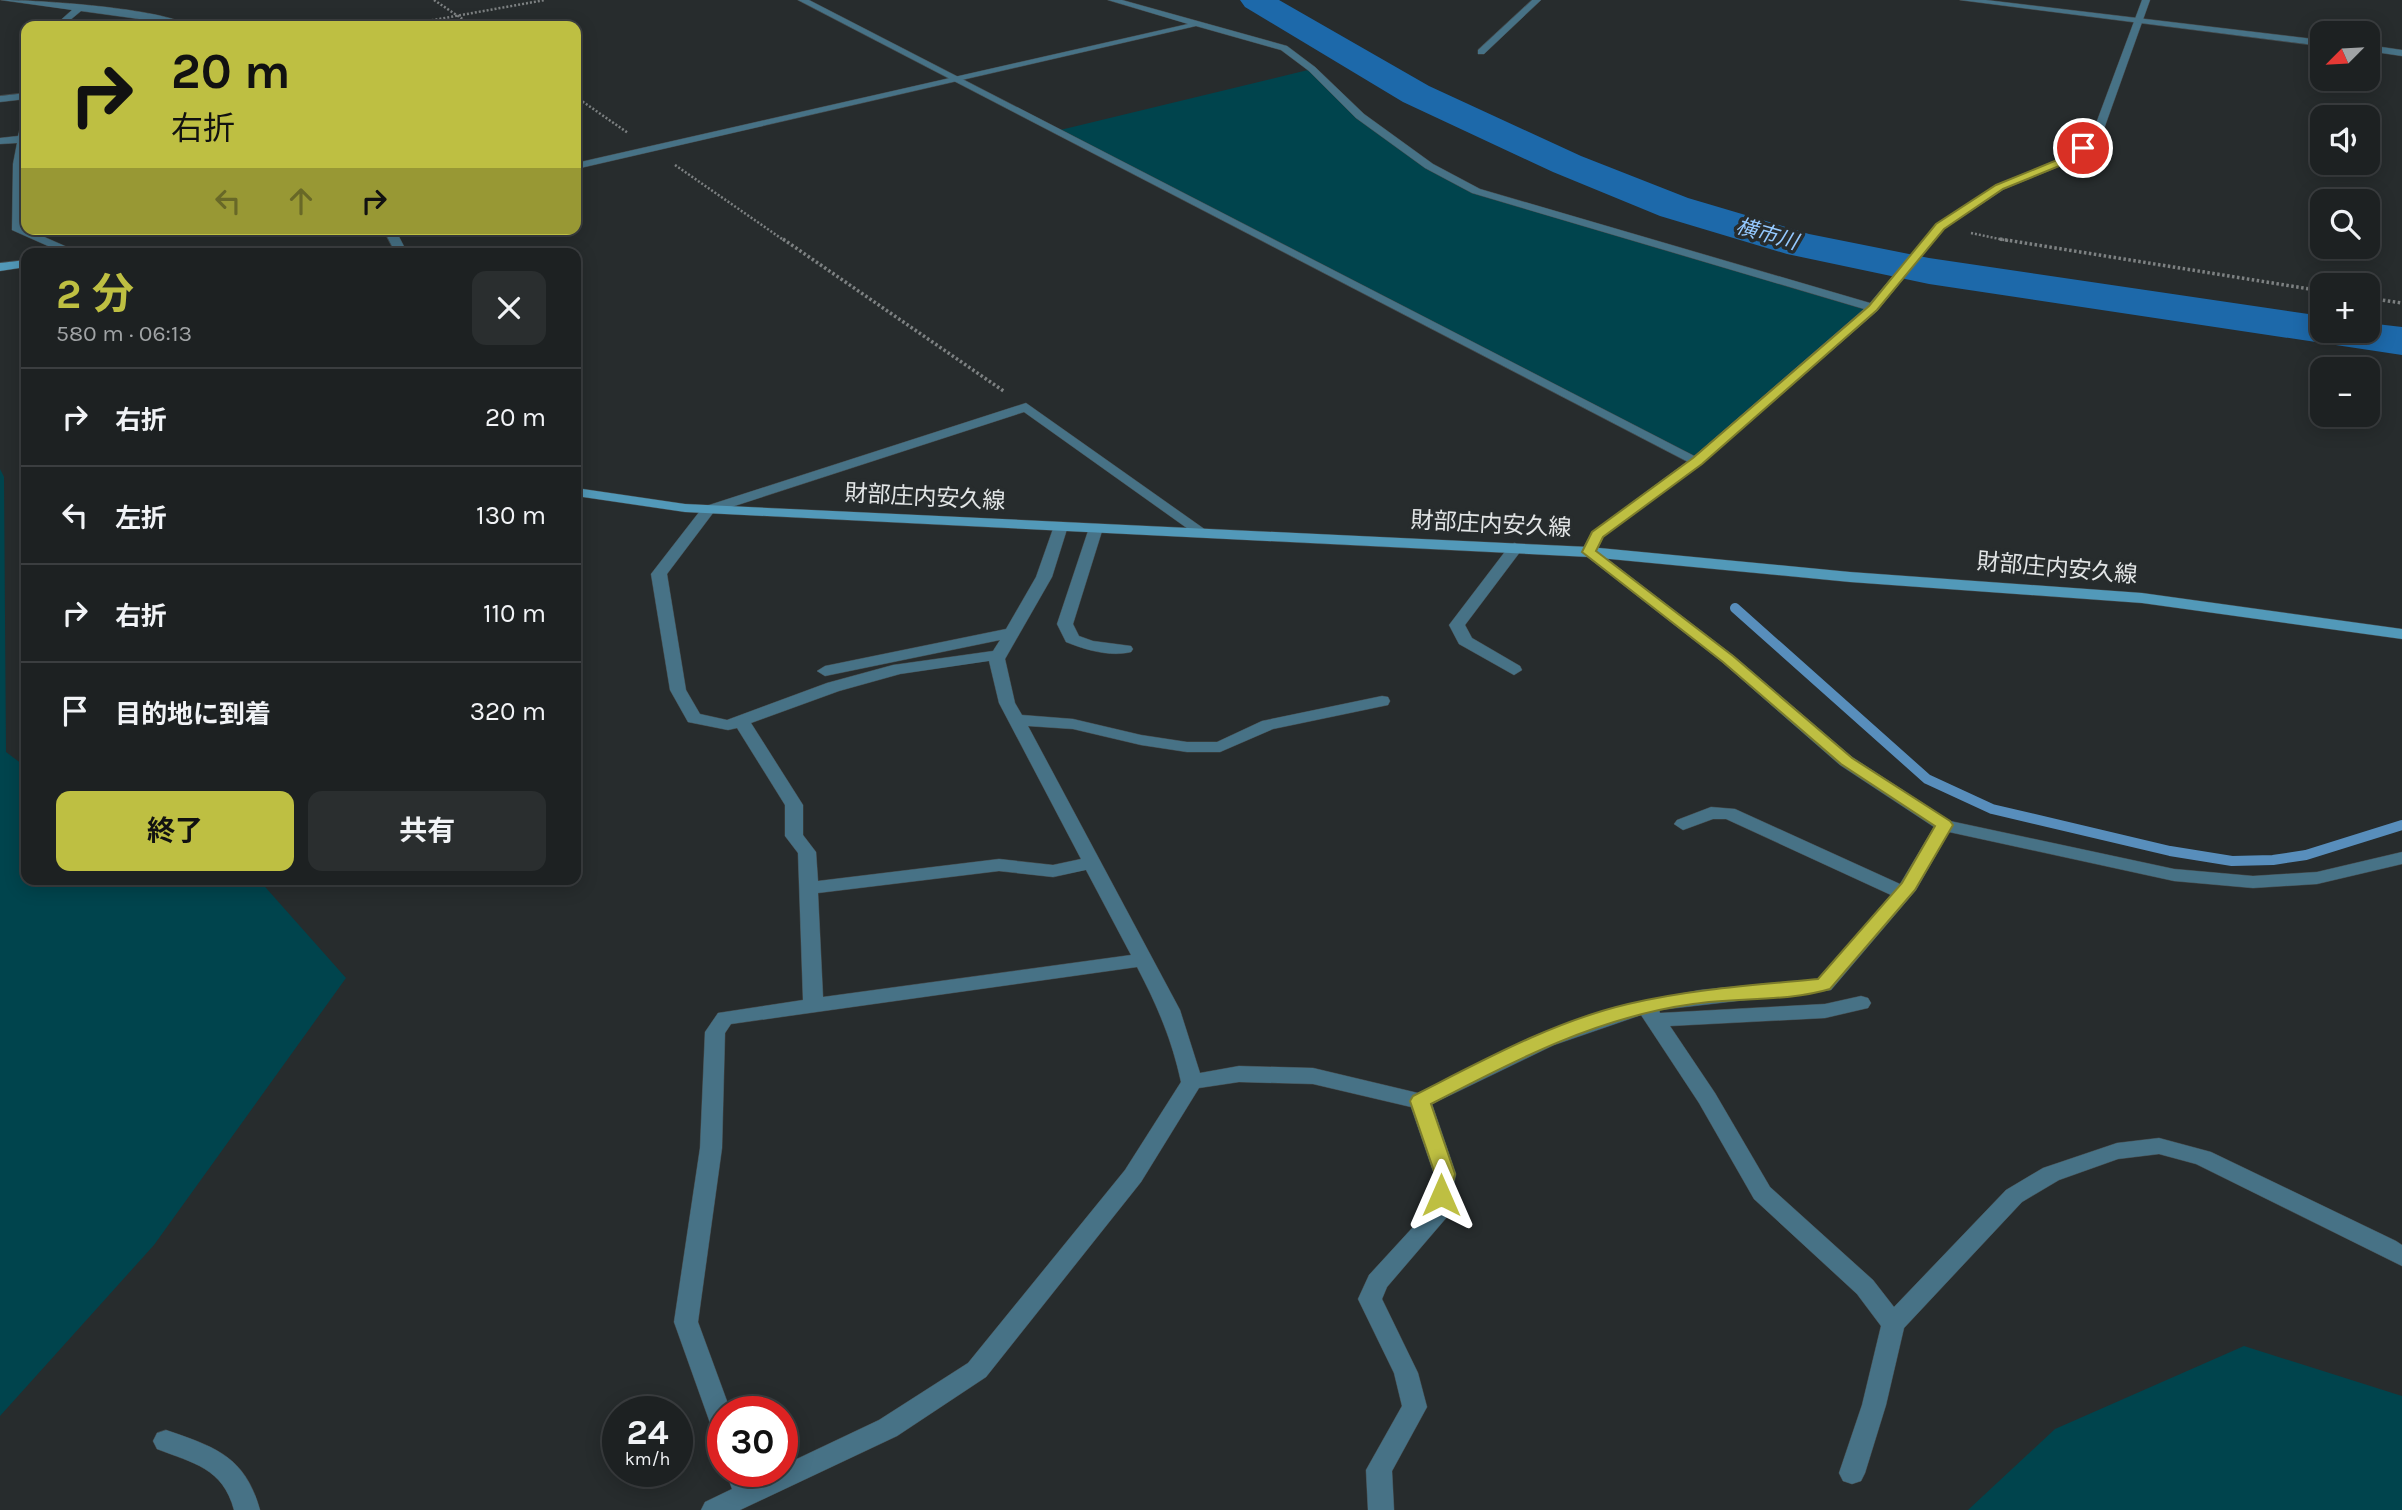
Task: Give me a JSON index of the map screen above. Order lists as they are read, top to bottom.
{
  "streets": {
    "main road": ["財部庄内安久線"]
  },
  "water": ["横市川"],
  "north": "bottom left",
  "page": {
    "map_buttons": ["+", "−"],
    "turn": ["20 m", "右折"],
    "heading": ["2 分", "580 m · 06:13"],
    "list": [
      {
        "name": "右折",
        "value": "20 m"
      },
      {
        "name": "左折",
        "value": "130 m"
      },
      {
        "name": "右折",
        "value": "110 m"
      },
      {
        "name": "目的地に到着",
        "value": "320 m"
      }
    ],
    "buttons": ["終了", "共有"],
    "speed": "24 km/h",
    "limit": "30"
  }
}
